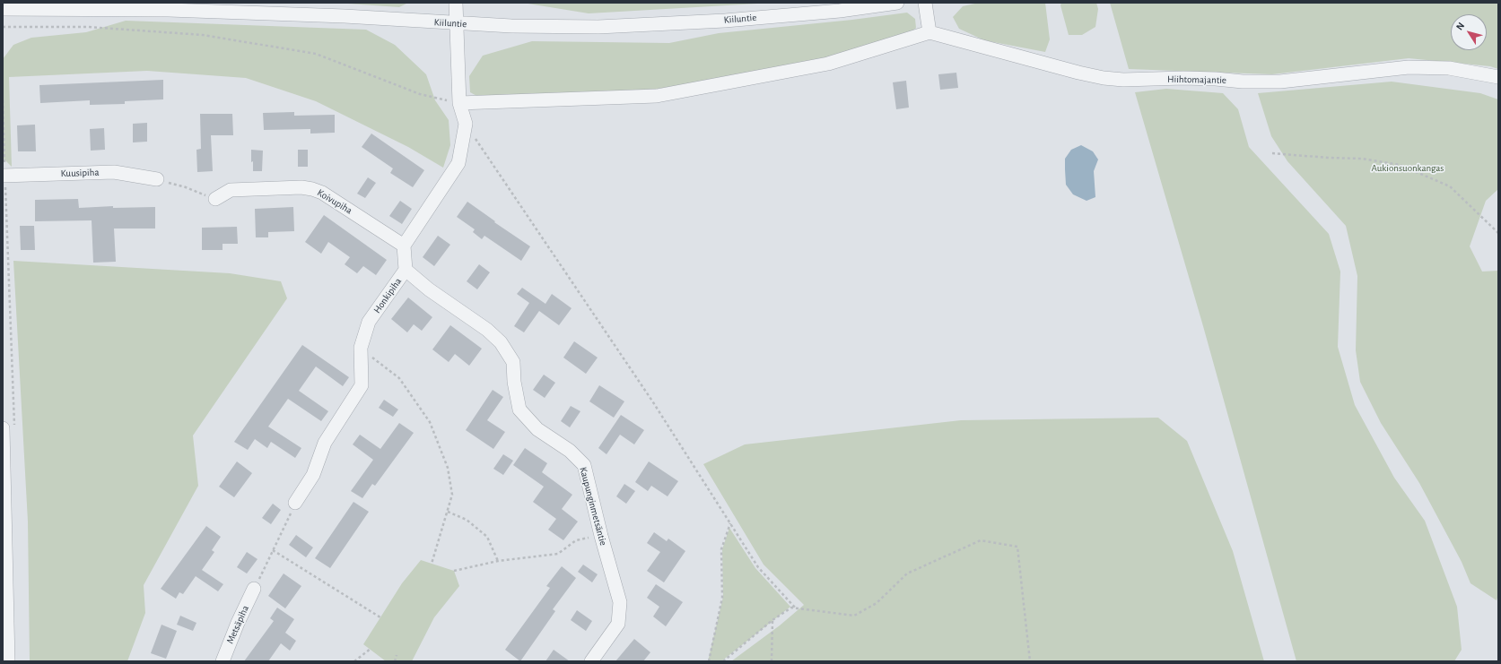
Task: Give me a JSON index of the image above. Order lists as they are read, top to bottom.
{
  "streets": {
    "street": [
      "Kiiluntie",
      "Hiihtomajantie",
      "Kuusipiha",
      "Koivupiha",
      "Honkipiha",
      "Kaupunginmetsäntie",
      "Metsäpiha"
    ]
  },
  "crossings": [
    ["Koivupiha", "Honkipiha"],
    ["Honkipiha", "Kaupunginmetsäntie"]
  ],
  "parks": ["Aukionsuonkangas"],
  "north": "top left"
}
